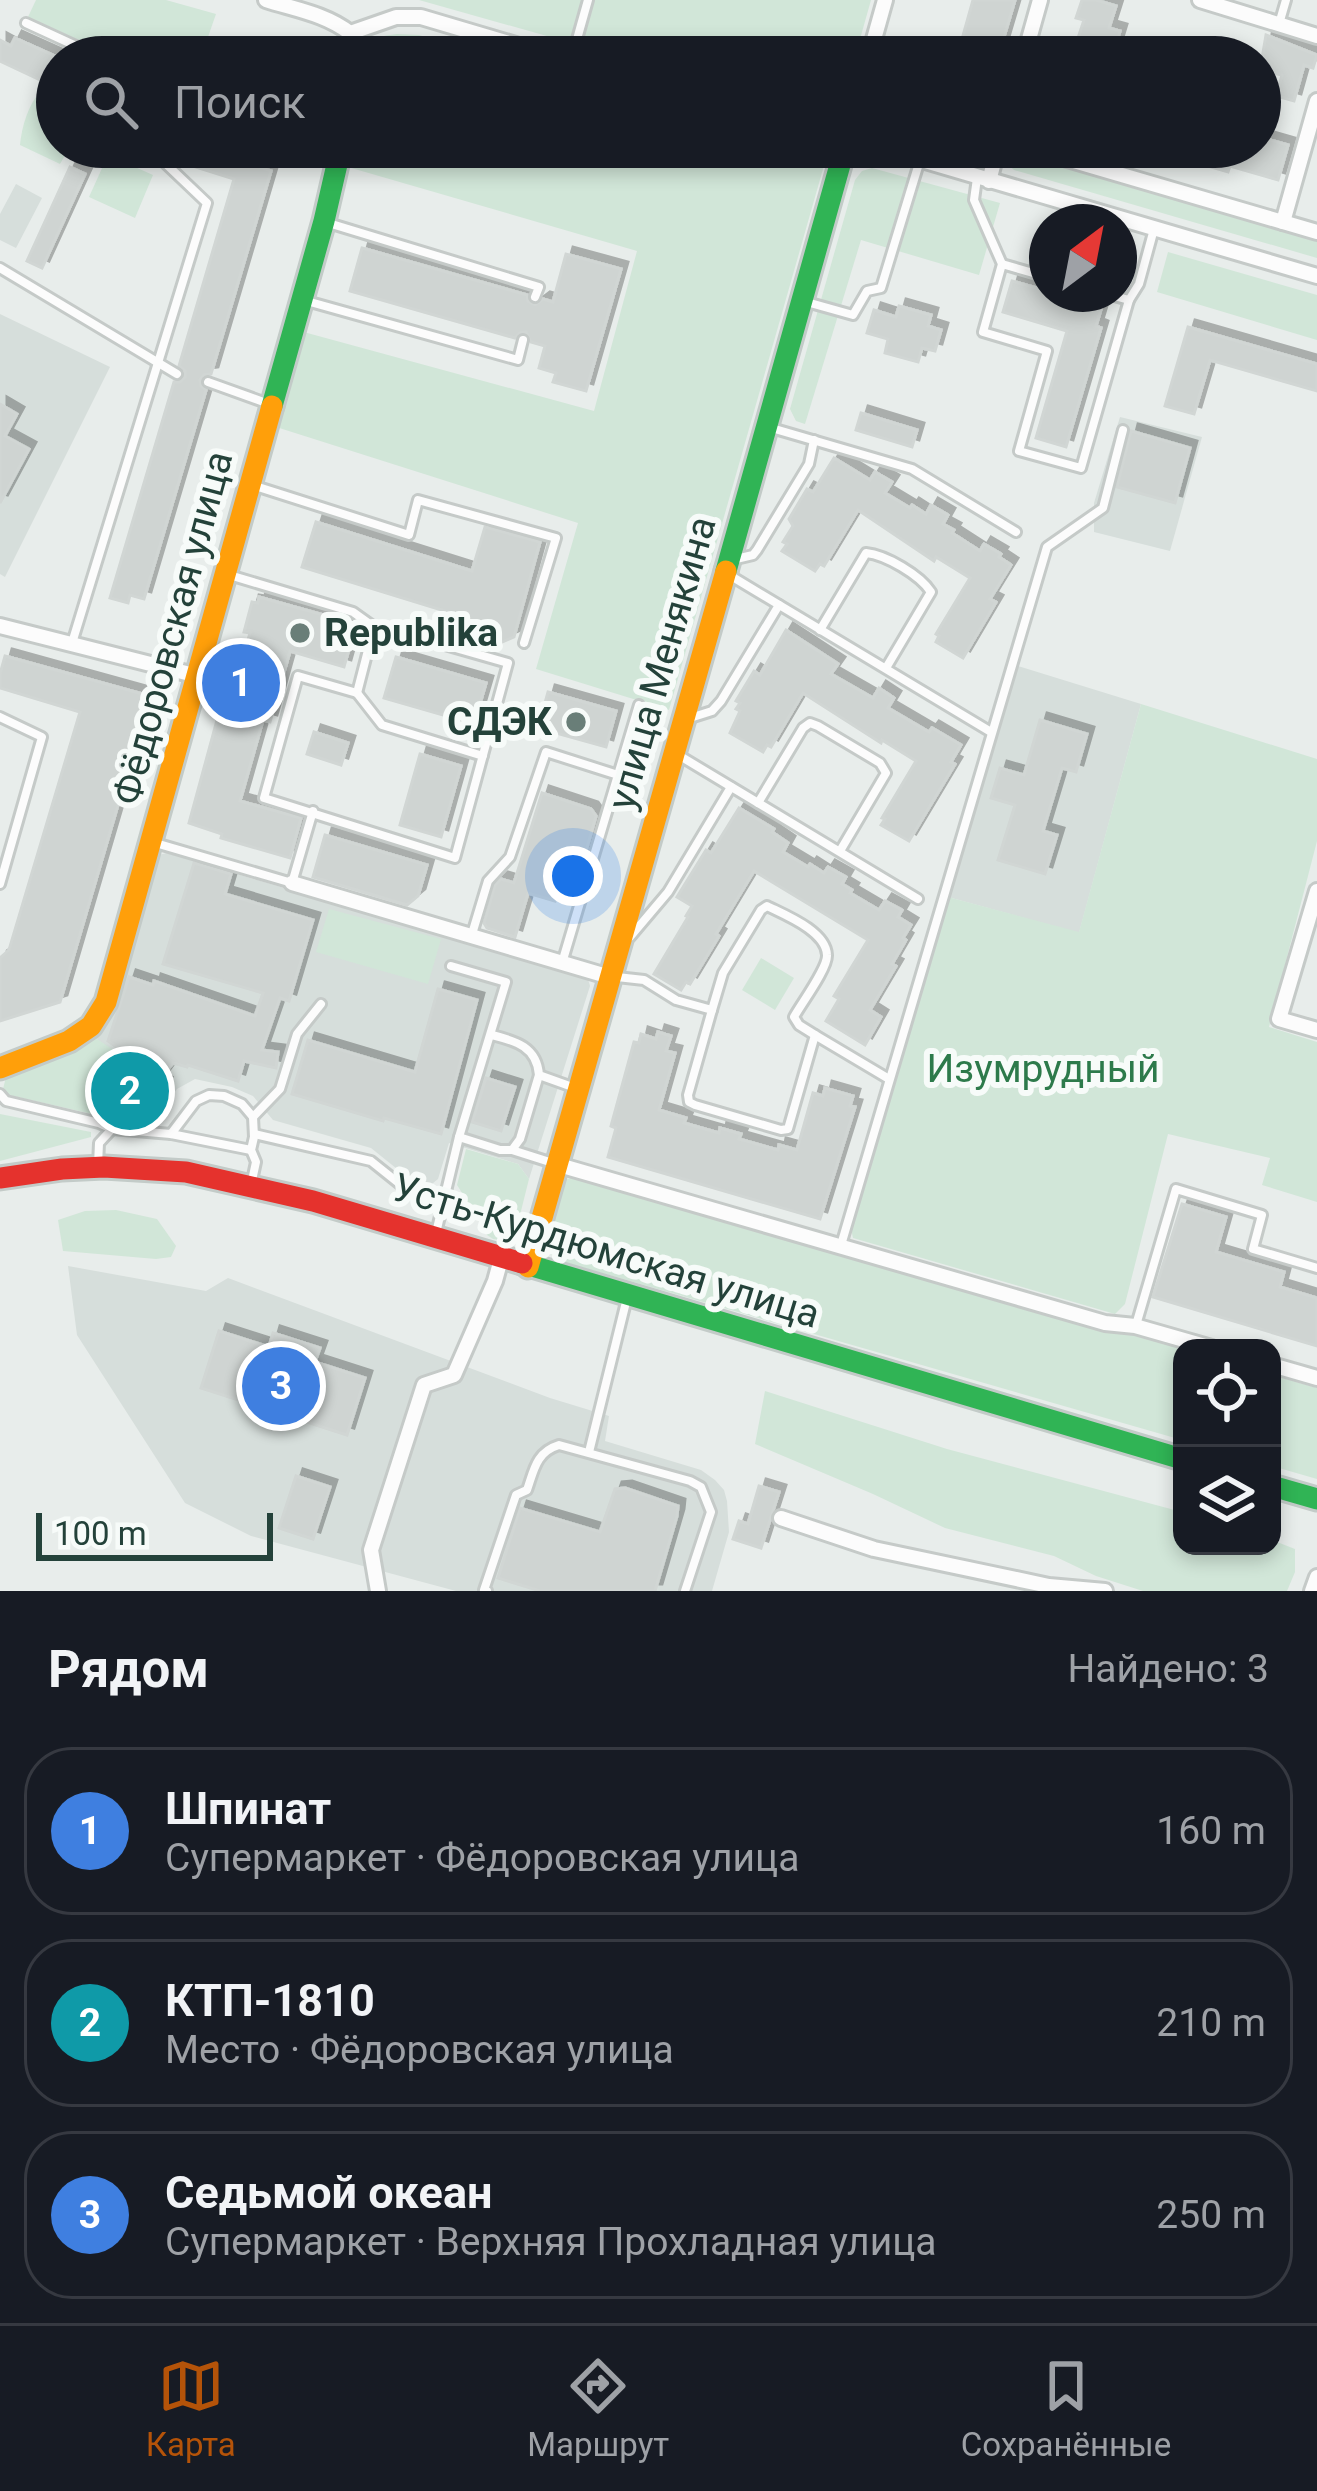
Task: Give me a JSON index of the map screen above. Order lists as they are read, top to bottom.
{
  "streets": {
    "street": ["Фёдоровская улица", "улица Менякина", "Усть-Курдюмская улица"]
  },
  "crossings": [
    ["улица Менякина", "Усть-Курдюмская улица"]
  ],
  "parks": ["Изумрудный"],
  "places": ["Republika", "СДЭК"],
  "scale_bar": "100 m",
  "north": "top right",
  "page": {
    "search": "Поиск",
    "pins": ["1", "2", "3"],
    "scale": "100 m",
    "heading": ["Рядом", "Найдено: 3"],
    "list": [
      {
        "mark": "1",
        "name": "Шпинат",
        "note": "Супермаркет · Фёдоровская улица",
        "value": "160 m"
      },
      {
        "mark": "2",
        "name": "КТП-1810",
        "note": "Место · Фёдоровская улица",
        "value": "210 m"
      },
      {
        "mark": "3",
        "name": "Седьмой океан",
        "note": "Супермаркет · Верхняя Прохладная улица",
        "value": "250 m"
      }
    ],
    "nav": ["Карта", "Маршрут", "Сохранённые"]
  }
}
